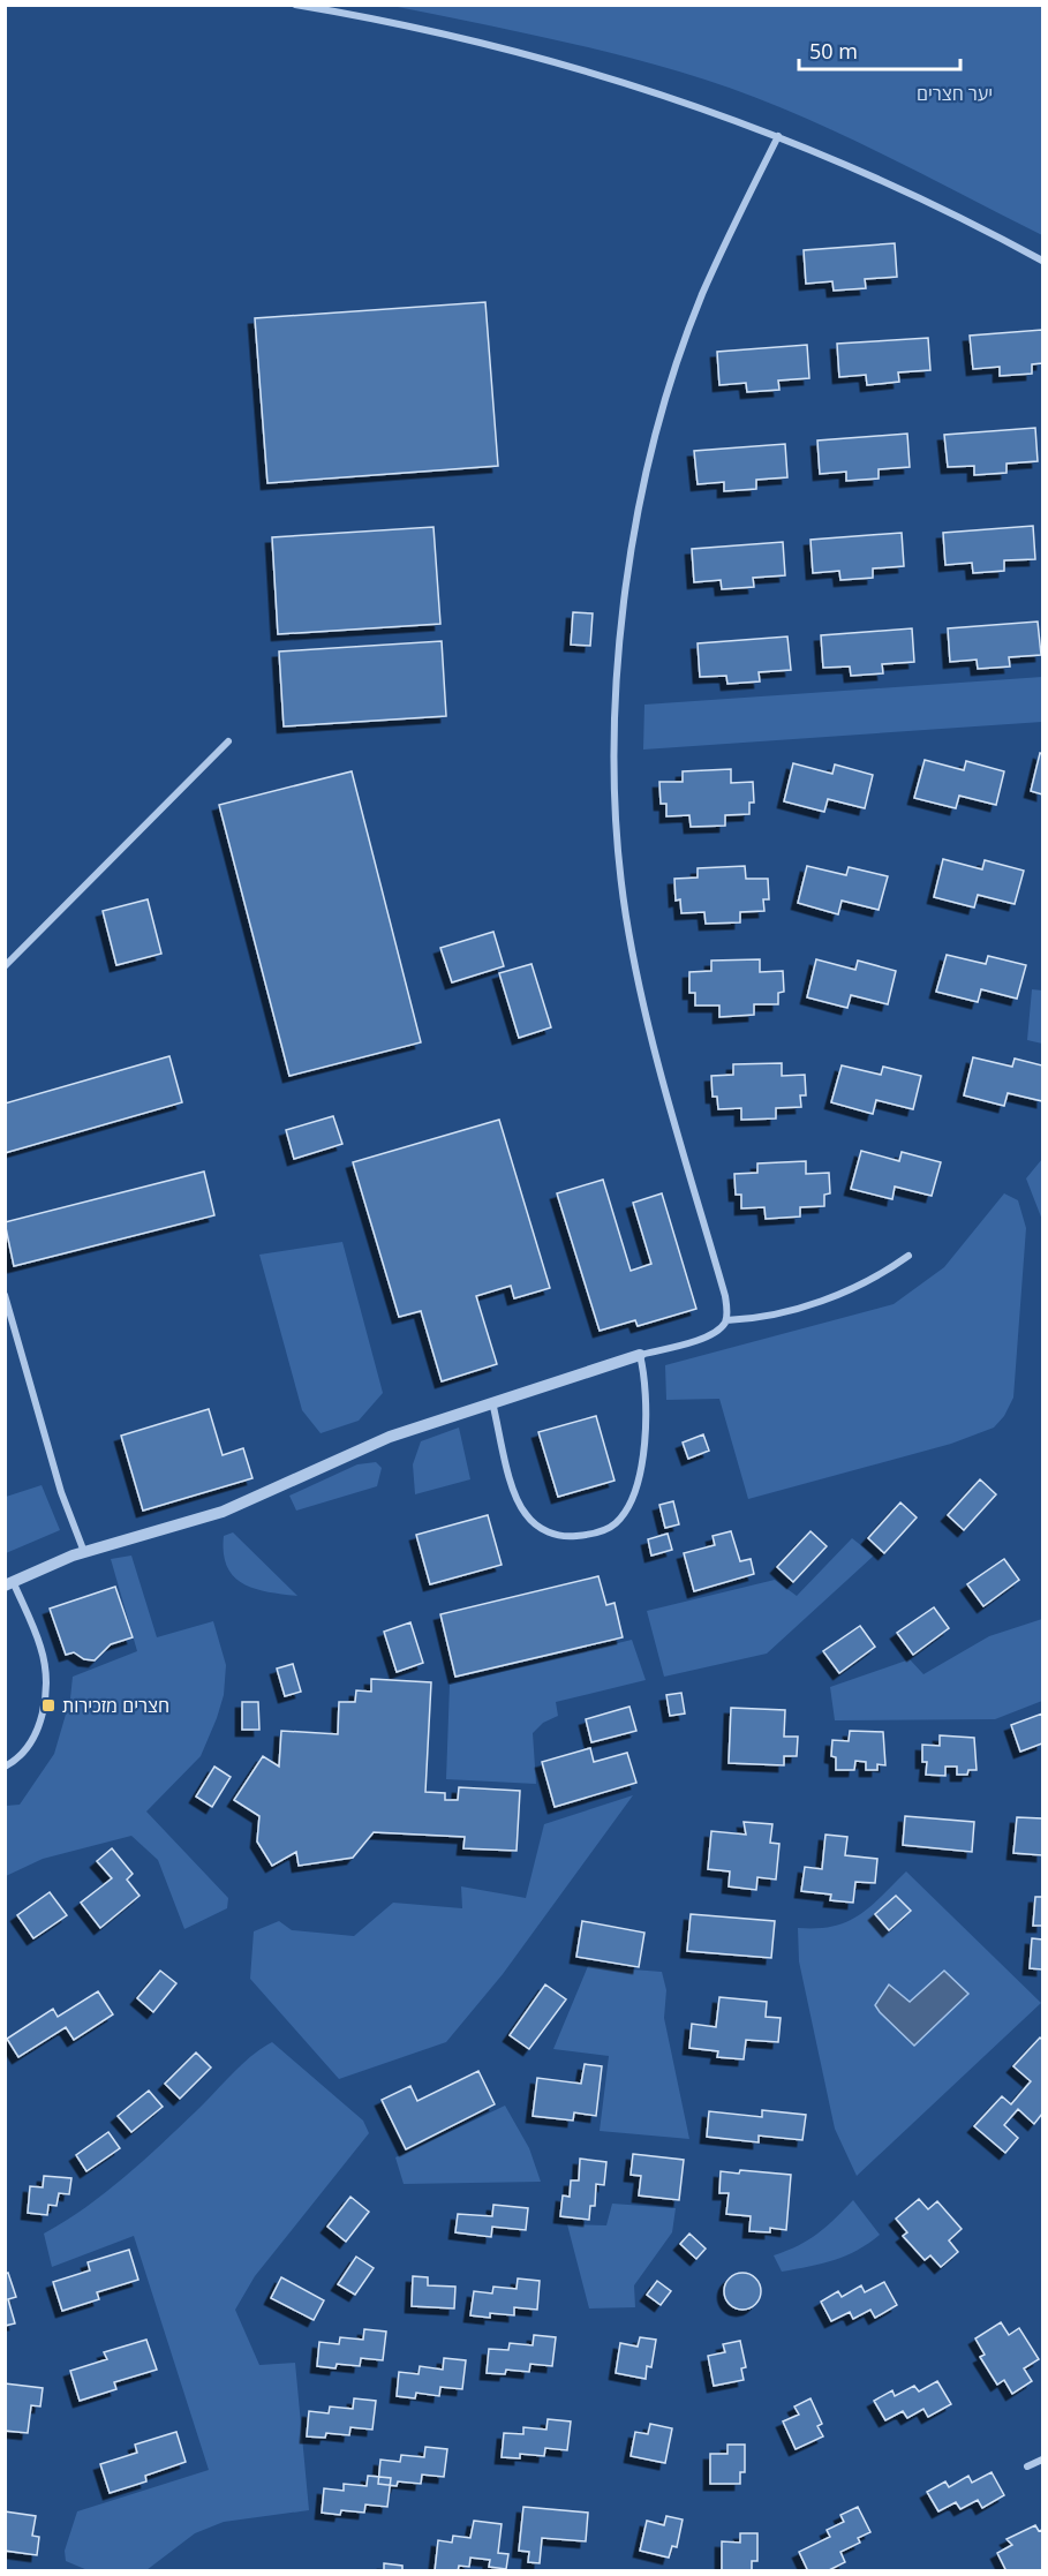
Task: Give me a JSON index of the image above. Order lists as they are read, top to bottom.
{
  "parks": ["יער חצרים"],
  "places": {
    "transit": ["חצרים מזכירות"]
  },
  "scale_bar": "50 m"
}
